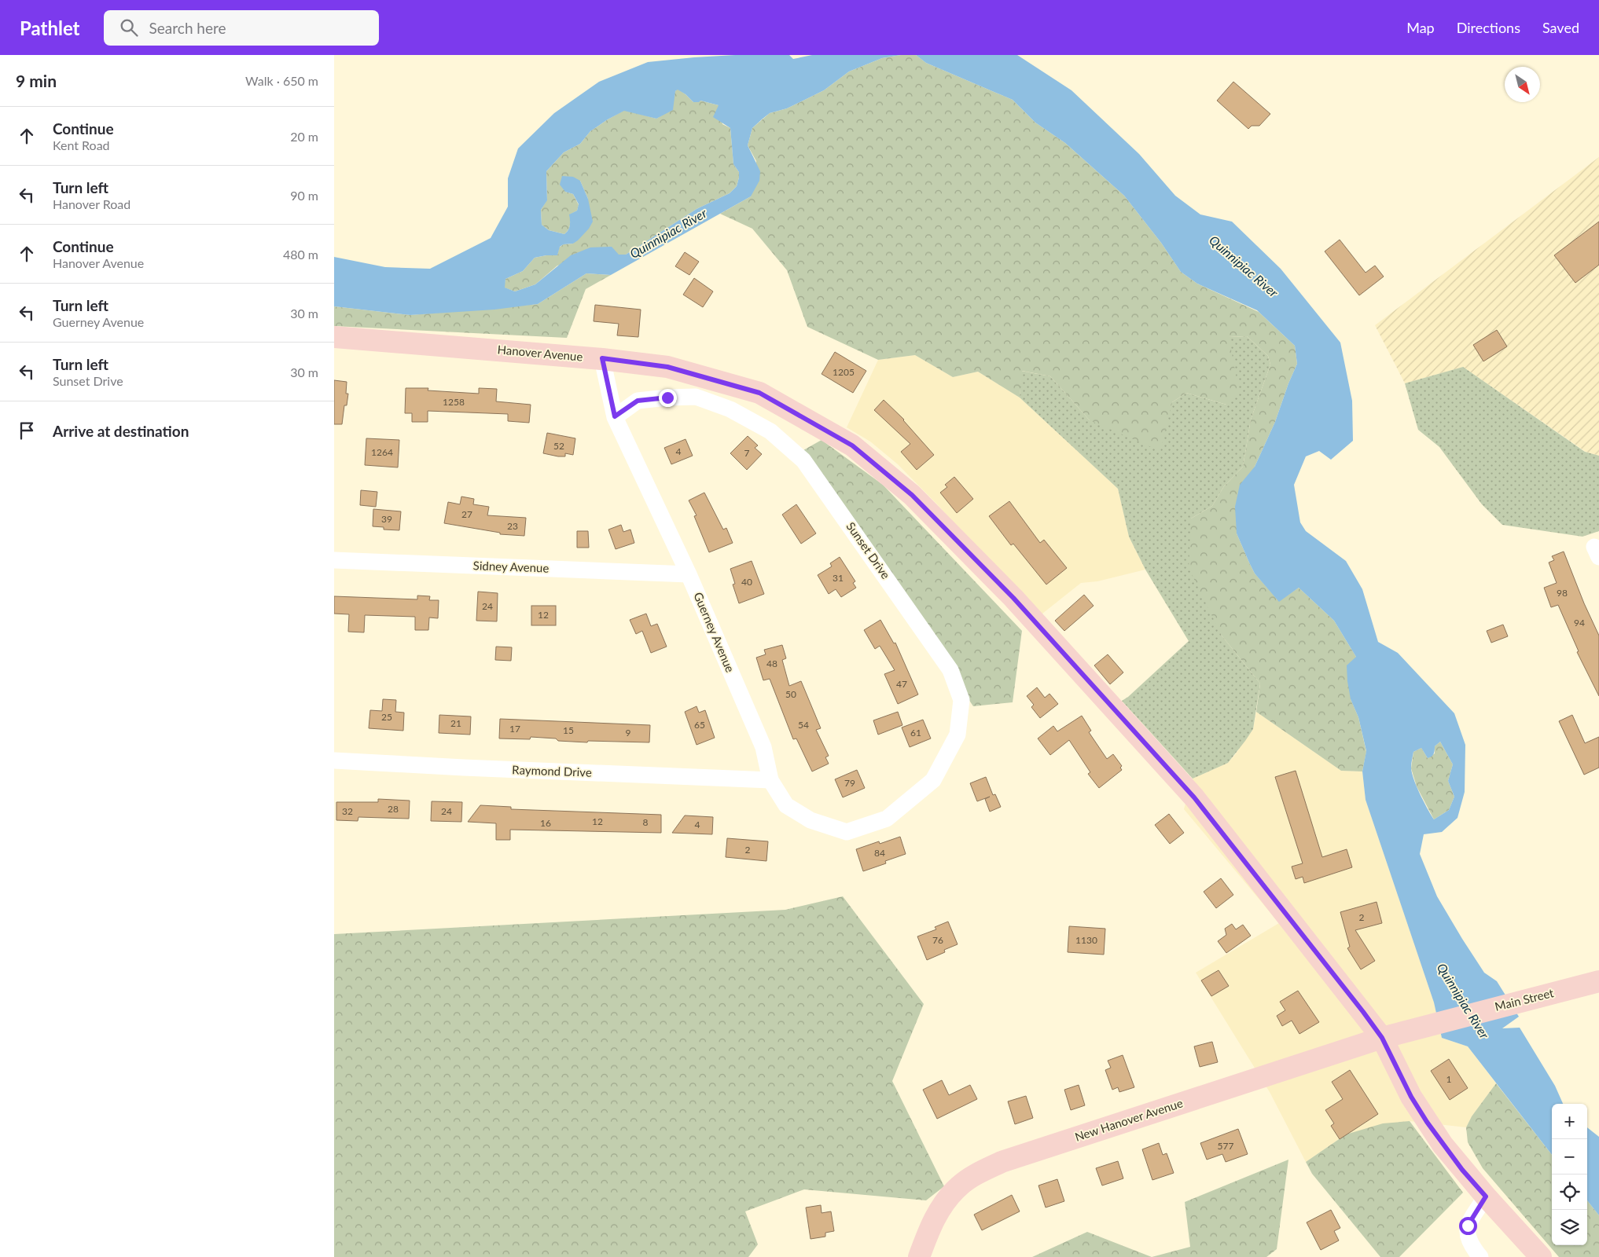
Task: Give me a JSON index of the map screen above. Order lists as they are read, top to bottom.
{
  "streets": {
    "main road": ["Hanover Avenue", "Main Street", "New Hanover Avenue"],
    "street": [
      "Sunset Drive",
      "Sidney Avenue",
      "Guerney Avenue",
      "Raymond Drive"
    ]
  },
  "crossings": [
    ["Hanover Avenue", "Guerney Avenue"],
    ["Hanover Avenue", "Main Street"],
    ["Hanover Avenue", "New Hanover Avenue"],
    ["Sunset Drive", "Guerney Avenue"],
    ["Sidney Avenue", "Guerney Avenue"],
    ["Guerney Avenue", "Raymond Drive"],
    ["Main Street", "New Hanover Avenue"]
  ],
  "water": ["Quinnipiac River"],
  "house_numbers": [
    "1205",
    "1258",
    "52",
    "4",
    "1264",
    "7",
    "27",
    "39",
    "23",
    "31",
    "40",
    "98",
    "24",
    "12",
    "94",
    "48",
    "47",
    "50",
    "25",
    "21",
    "65",
    "54",
    "17",
    "15",
    "9",
    "61",
    "79",
    "28",
    "32",
    "24",
    "12",
    "8",
    "16",
    "4",
    "2",
    "84",
    "2",
    "76",
    "1130",
    "1",
    "577"
  ],
  "north": "bottom right",
  "page": {
    "header": "Pathlet",
    "search": "Search here",
    "nav": ["Map", "Directions", "Saved"],
    "heading": ["9 min", "Walk · 650 m"],
    "list": [
      ["Continue", "Kent Road", "20 m"],
      ["Turn left", "Hanover Road", "90 m"],
      ["Continue", "Hanover Avenue", "480 m"],
      ["Turn left", "Guerney Avenue", "30 m"],
      ["Turn left", "Sunset Drive", "30 m"],
      "Arrive at destination"
    ],
    "map_buttons": ["+", "−"]
  }
}
